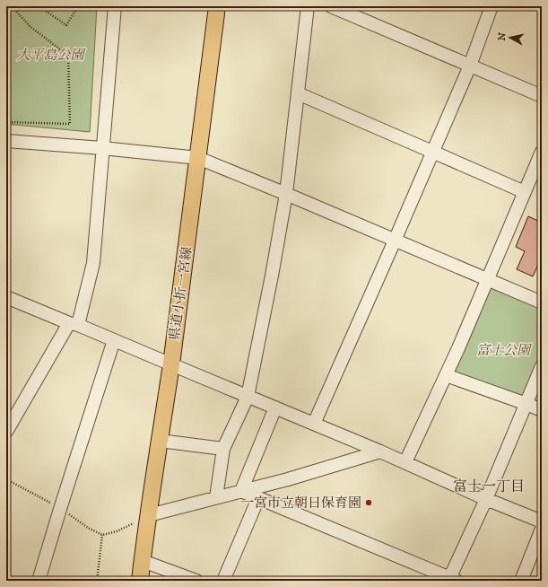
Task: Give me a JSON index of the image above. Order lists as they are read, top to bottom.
{
  "streets": {
    "main road": ["県道小折一宮線"]
  },
  "districts": ["富士一丁目"],
  "parks": ["大平島公園", "富士公園"],
  "places": ["一宮市立朝日保育園"],
  "north": "left"
}
